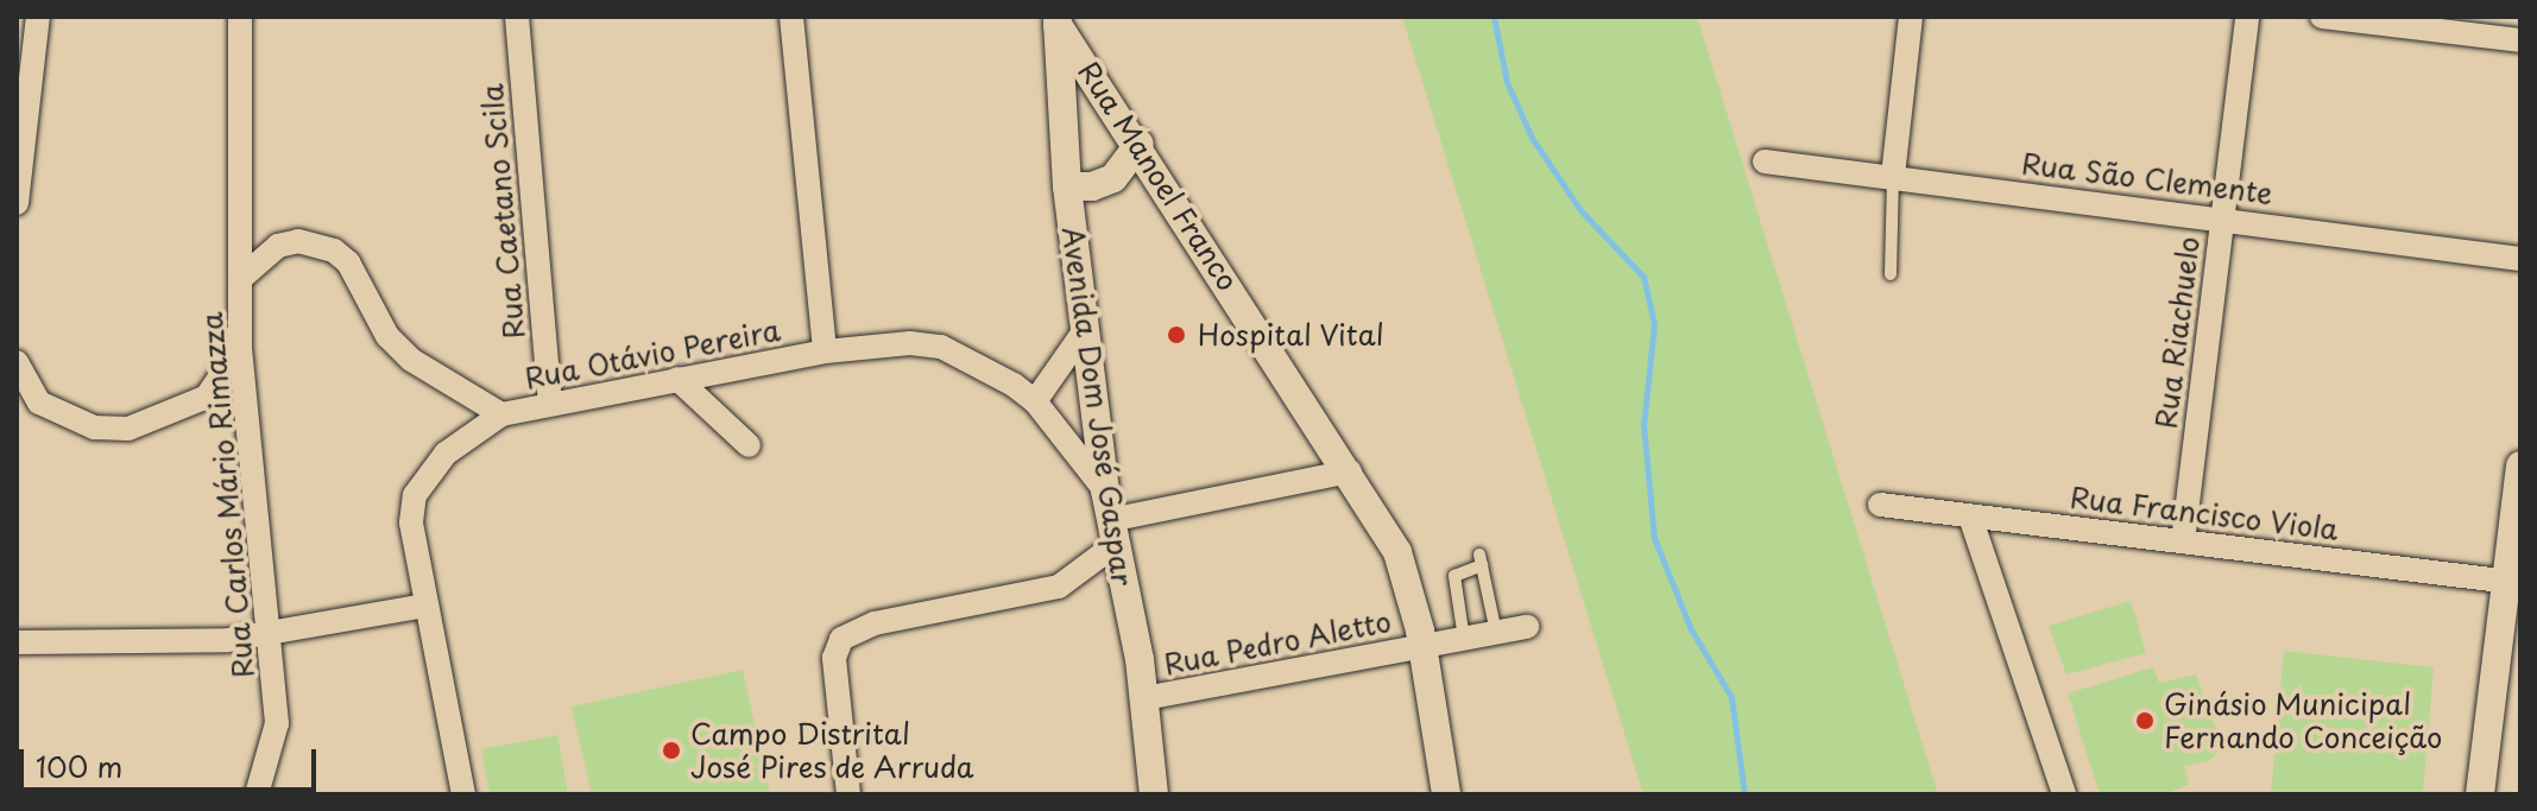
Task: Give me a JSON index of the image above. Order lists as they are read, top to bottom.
{
  "streets": {
    "street": [
      "Rua Manoel Franco",
      "Rua São Clemente",
      "Rua Caetano Scila",
      "Rua Riachuelo",
      "Rua Otávio Pereira",
      "Avenida Dom José Gaspar",
      "Rua Carlos Mário Rimazza",
      "Rua Francisco Viola",
      "Rua Pedro Aletto"
    ]
  },
  "crossings": [
    ["Rua Manoel Franco", "Avenida Dom José Gaspar"],
    ["Rua Manoel Franco", "Rua Pedro Aletto"],
    ["Rua São Clemente", "Rua Riachuelo"],
    ["Rua Caetano Scila", "Rua Otávio Pereira"],
    ["Rua Riachuelo", "Rua Francisco Viola"],
    ["Rua Otávio Pereira", "Avenida Dom José Gaspar"],
    ["Rua Otávio Pereira", "Rua Carlos Mário Rimazza"],
    ["Avenida Dom José Gaspar", "Rua Pedro Aletto"]
  ],
  "places": ["Hospital Vital", "Ginásio Municipal Fernando Conceição", "Campo Distrital José Pires de Arruda"],
  "scale_bar": "100 m"
}
